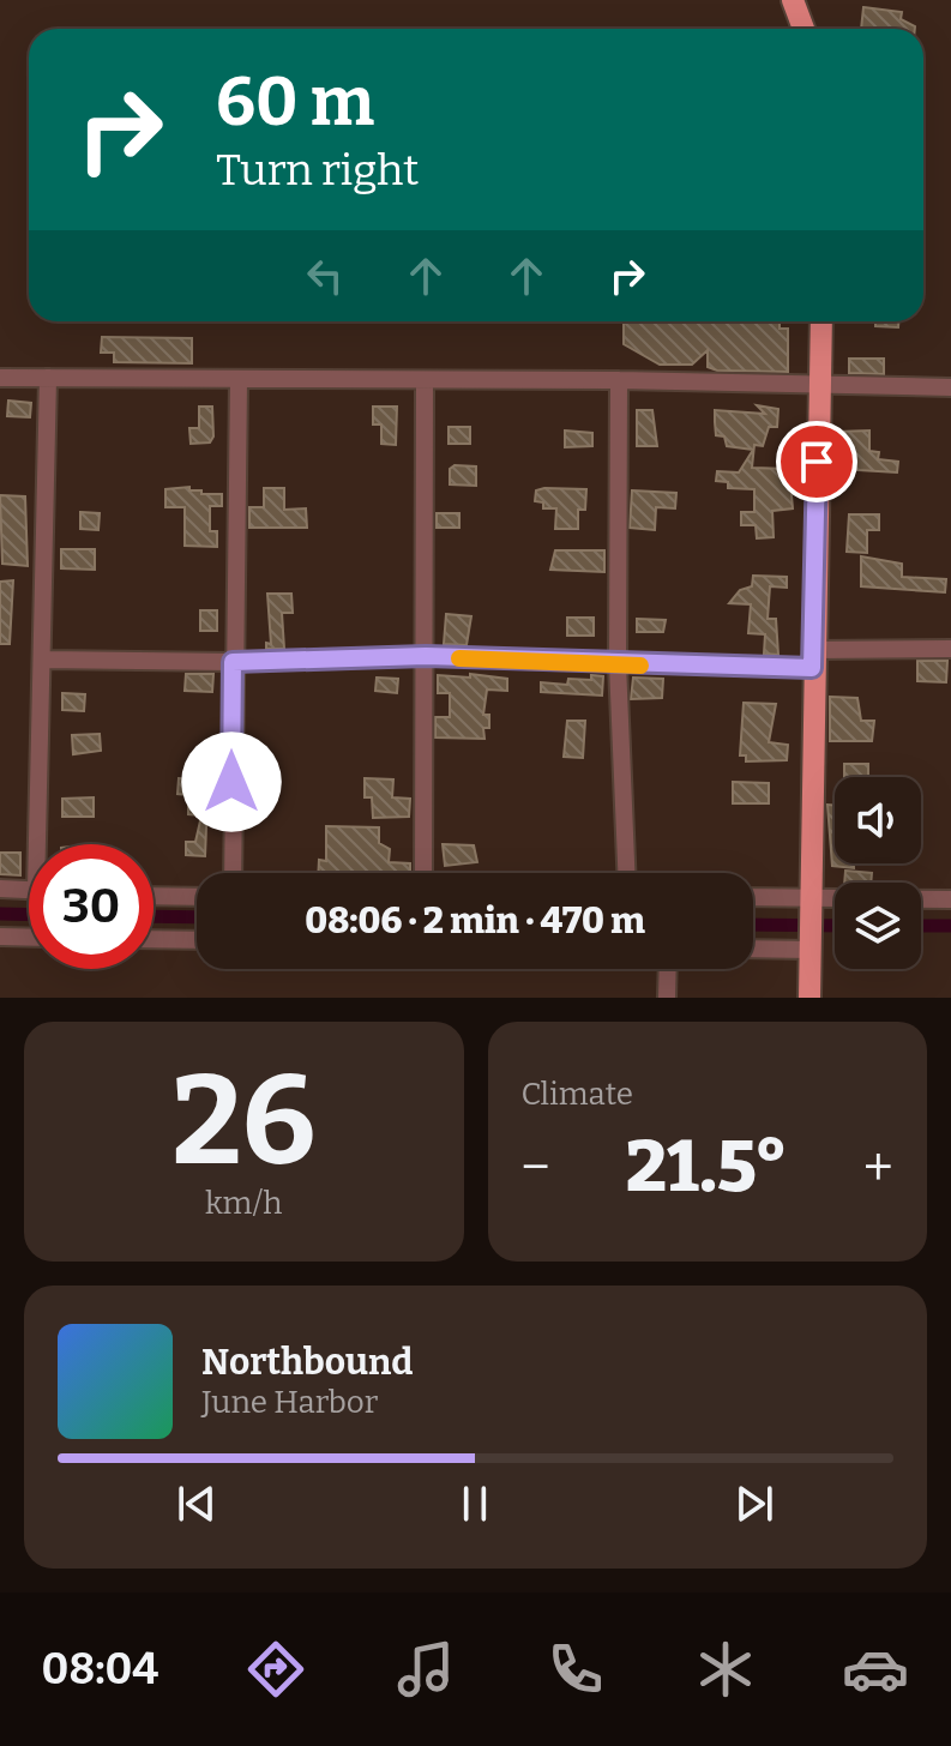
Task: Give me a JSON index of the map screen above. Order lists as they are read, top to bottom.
{
  "page": {
    "turn": ["60 m", "Turn right"],
    "limit": "30",
    "trip": "08:06 · 2 min · 470 m",
    "tile": [
      ["26", "km/h"],
      "Climate"
    ],
    "heat": ["−", "21.5°", "+"],
    "song": ["Northbound", "June Harbor"],
    "tabs": "08:04"
  }
}
